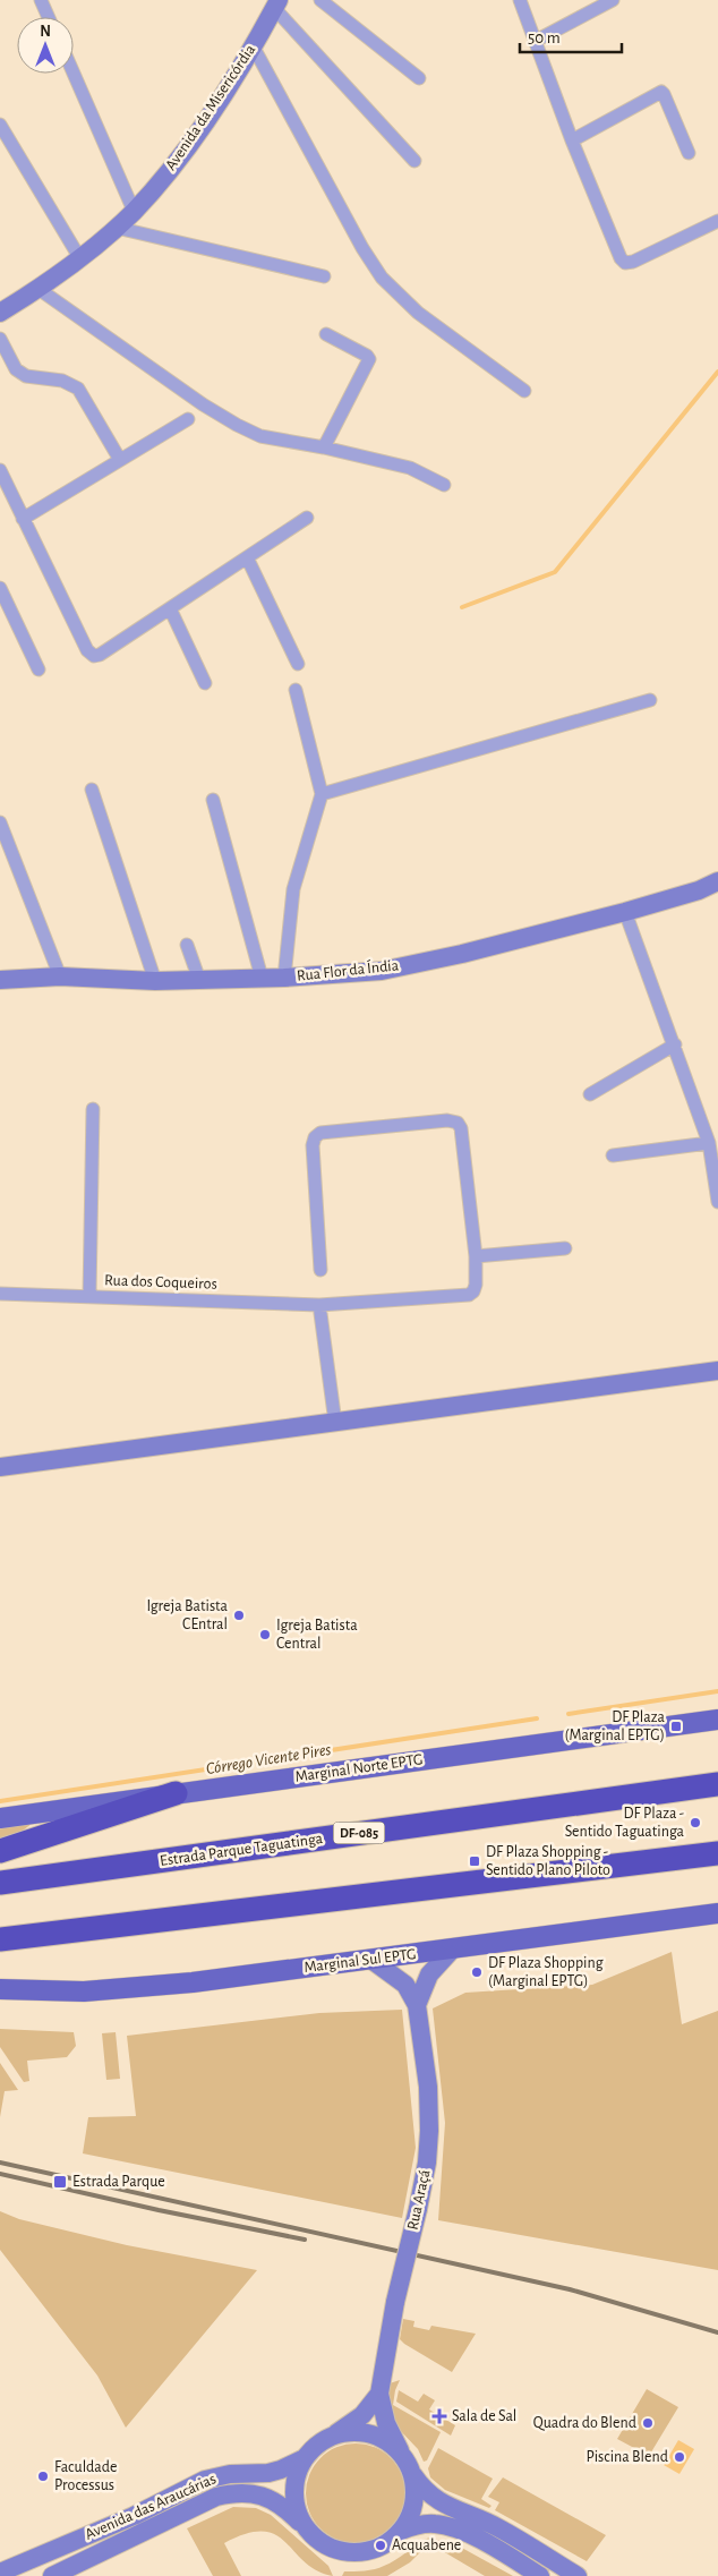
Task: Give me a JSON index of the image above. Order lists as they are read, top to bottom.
{
  "streets": {
    "highway": ["DF-085", "Estrada Parque Taguatinga"],
    "main road": [
      "Avenida da Misericórdia",
      "Rua Flor da Índia",
      "Marginal Norte EPTG",
      "Marginal Sul EPTG",
      "Rua Araçá",
      "Avenida das Araucárias"
    ],
    "street": ["Rua dos Coqueiros"]
  },
  "crossings": [
    ["Marginal Sul EPTG", "Rua Araçá"],
    ["Rua Araçá", "Avenida das Araucárias"]
  ],
  "water": ["Córrego Vicente Pires"],
  "places": {
    "other": [
      "Igreja Batista CEntral",
      "Igreja Batista Central",
      "DF Plaza - Sentido Taguatinga",
      "DF Plaza Shopping (Marginal EPTG)",
      "Quadra do Blend",
      "Piscina Blend",
      "Faculdade Processus",
      "Acquabene"
    ],
    "transit": ["DF Plaza (Marginal EPTG)", "DF Plaza Shopping - Sentido Plano Piloto", "Estrada Parque"],
    "health": ["Sala de Sal"]
  },
  "scale_bar": "50 m",
  "north": "top"
}
